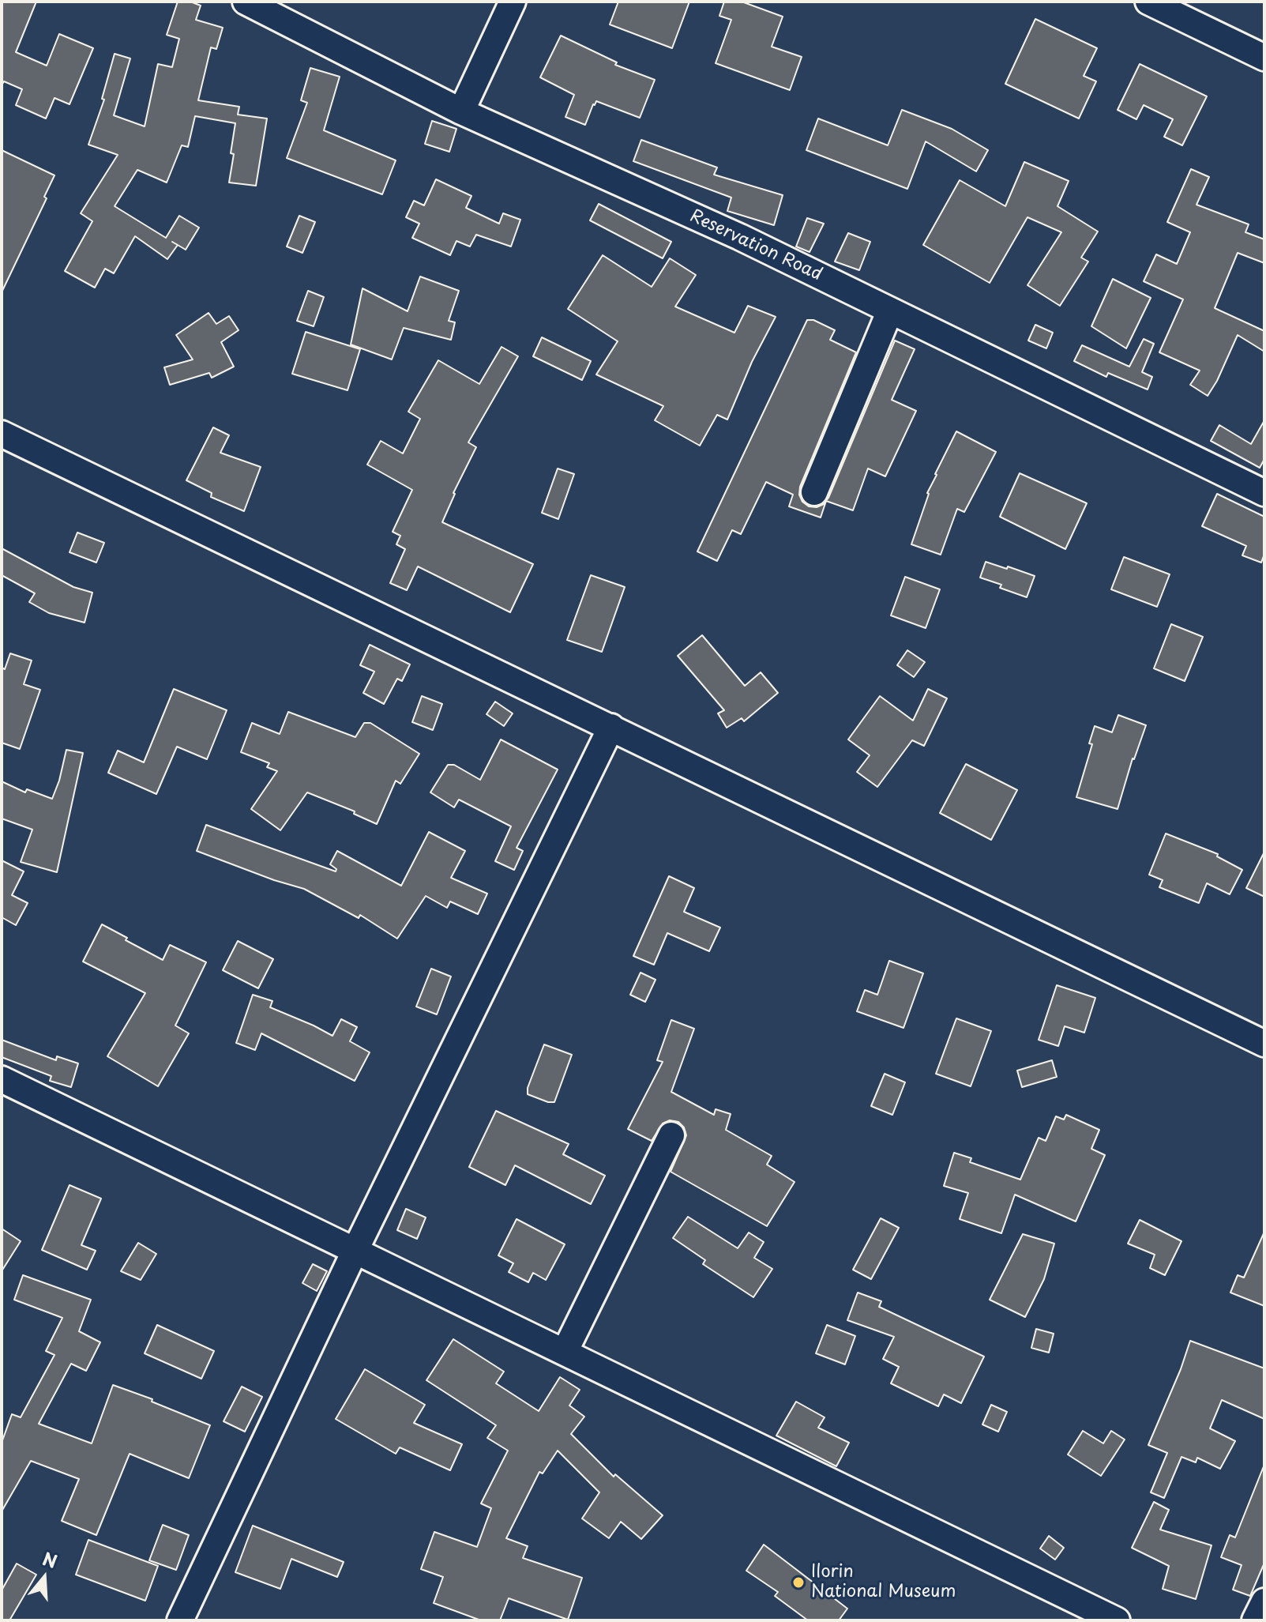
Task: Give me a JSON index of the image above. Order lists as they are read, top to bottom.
{
  "streets": {
    "street": ["Reservation Road"]
  },
  "places": ["Ilorin National Museum"],
  "north": "top"
}
